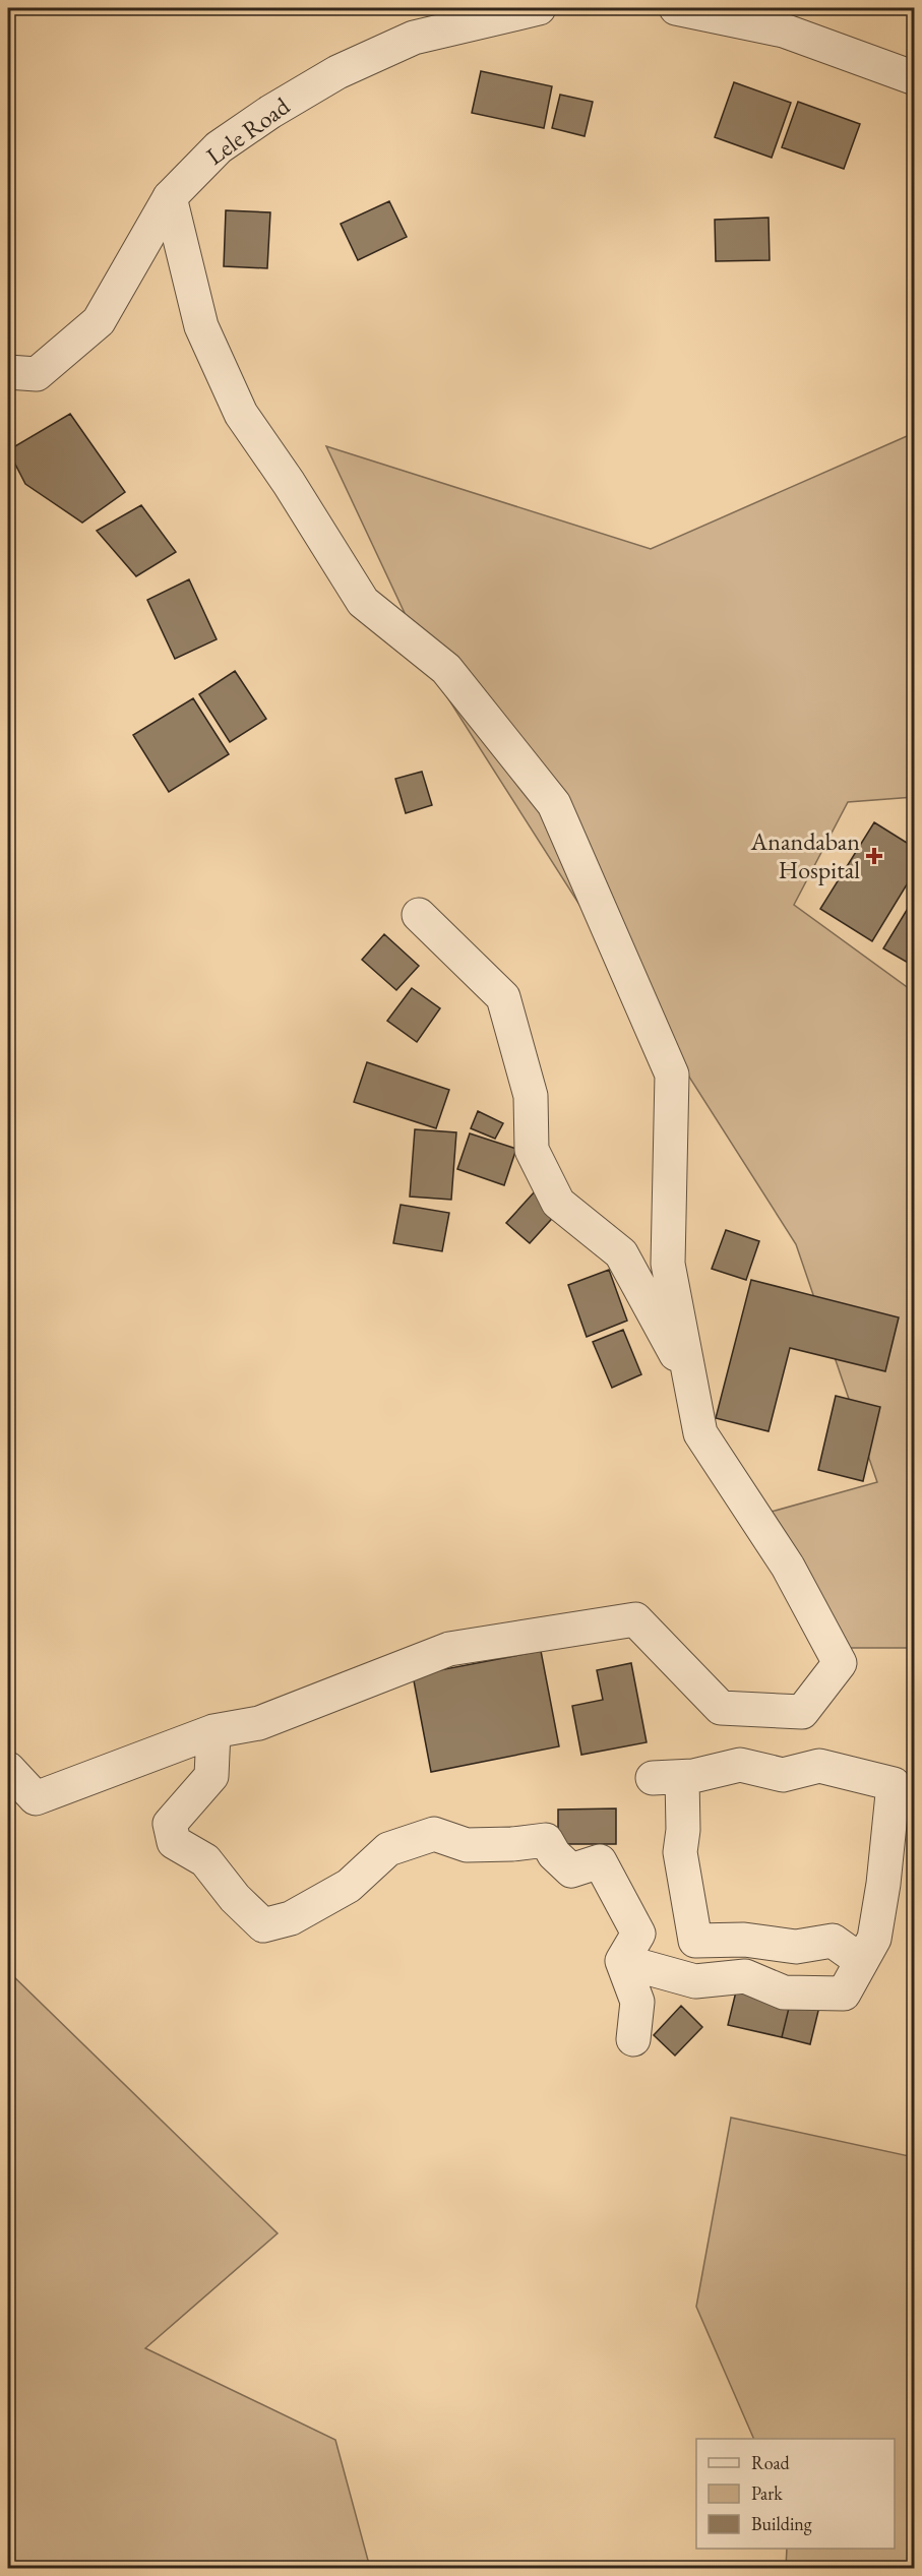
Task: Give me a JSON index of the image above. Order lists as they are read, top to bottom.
{
  "streets": {
    "street": ["Lele Road"]
  },
  "places": {
    "health": ["Anandaban Hospital"]
  },
  "legend": ["Road", "Park", "Building"]
}
